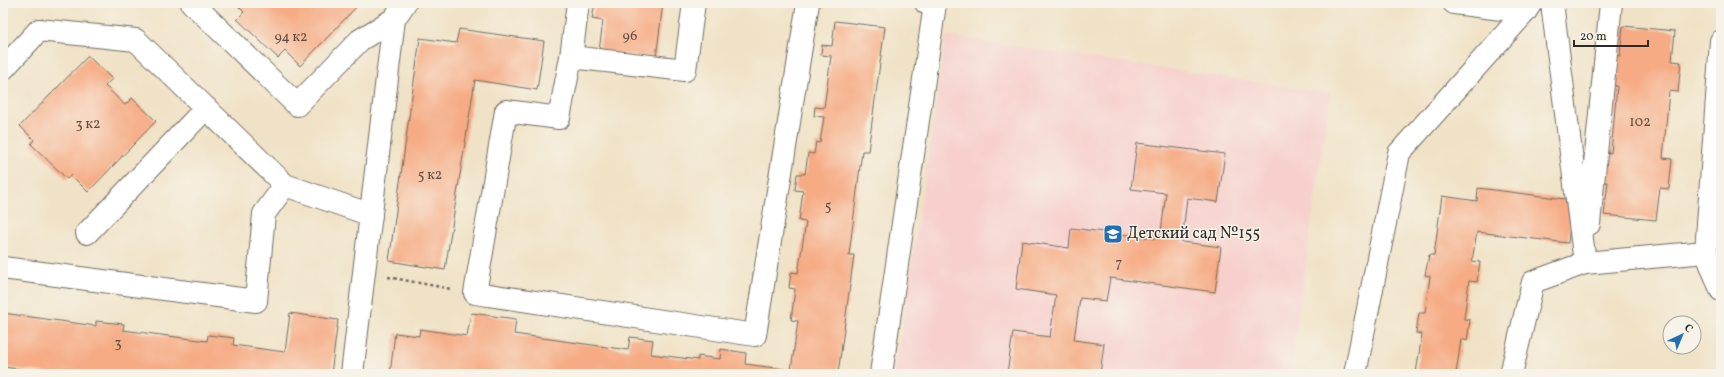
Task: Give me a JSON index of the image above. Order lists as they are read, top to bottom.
{
  "places": {
    "school or university": ["Детский сад №155"]
  },
  "house_numbers": [
    "96",
    "94 к2",
    "102",
    "3 к2",
    "5 к2",
    "5",
    "7",
    "3"
  ],
  "scale_bar": "20 m",
  "north": "top right"
}
